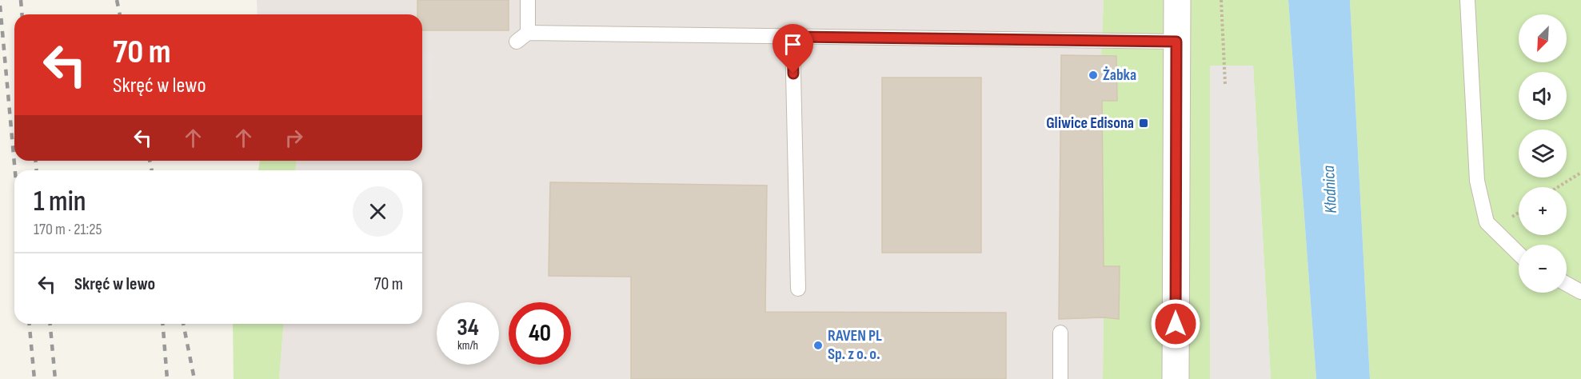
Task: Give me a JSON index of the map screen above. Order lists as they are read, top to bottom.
{
  "water": ["Kłodnica"],
  "places": {
    "other": ["Żabka", "RAVEN PL Sp. z o. o."],
    "transit": ["Gliwice Edisona"]
  },
  "north": "bottom left",
  "page": {
    "map_buttons": ["+", "−"],
    "turn": ["70 m", "Skręć w lewo"],
    "heading": ["1 min", "170 m · 21:25"],
    "list": [
      {
        "name": "Skręć w lewo",
        "value": "70 m"
      }
    ],
    "speed": "34 km/h",
    "limit": "40"
  }
}
